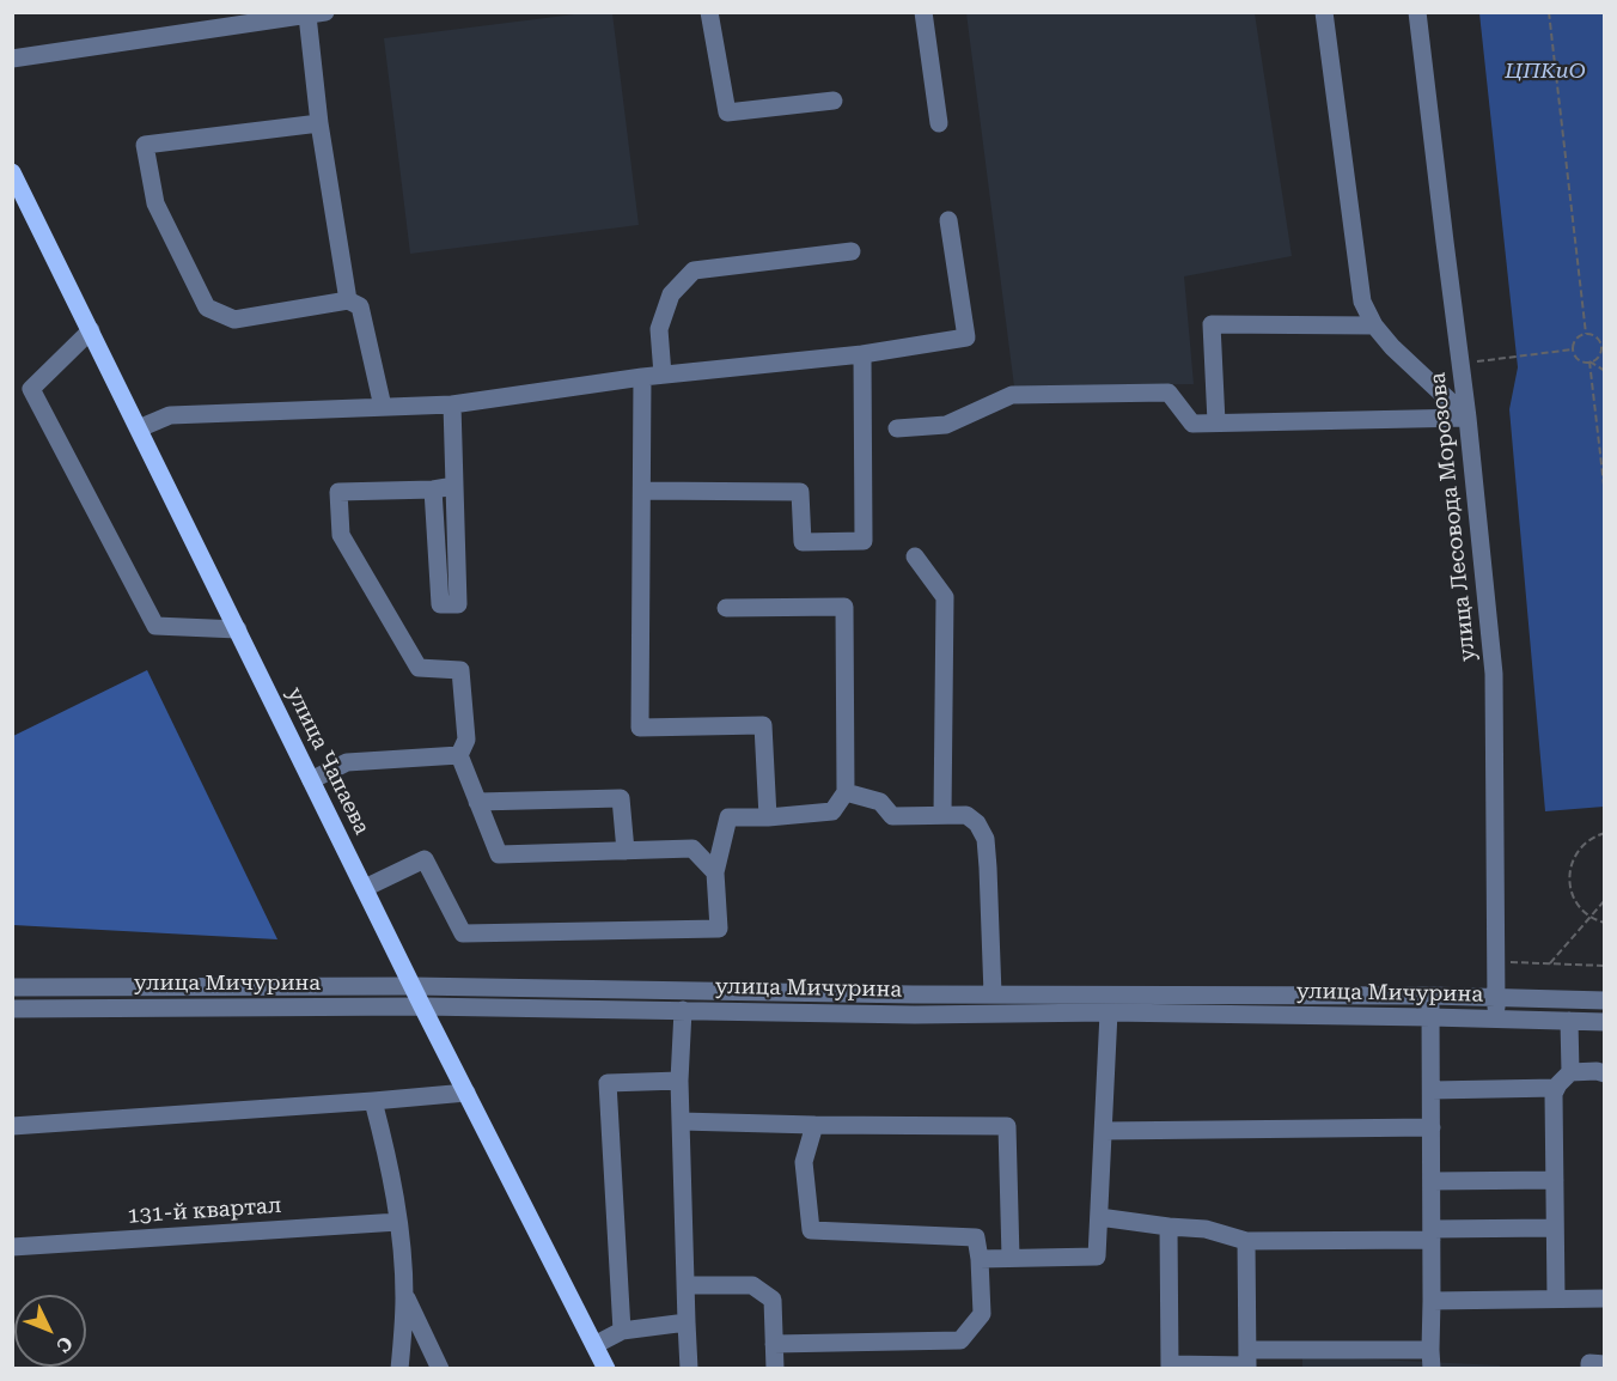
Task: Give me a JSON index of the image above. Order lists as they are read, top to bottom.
{
  "streets": {
    "main road": ["улица Чапаева"],
    "street": ["улица Лесовода Морозова", "улица Мичурина", "131-й квартал"]
  },
  "crossings": [
    ["улица Лесовода Морозова", "улица Мичурина"],
    ["улица Чапаева", "улица Мичурина"]
  ],
  "parks": ["ЦПКиО"],
  "north": "bottom right"
}
